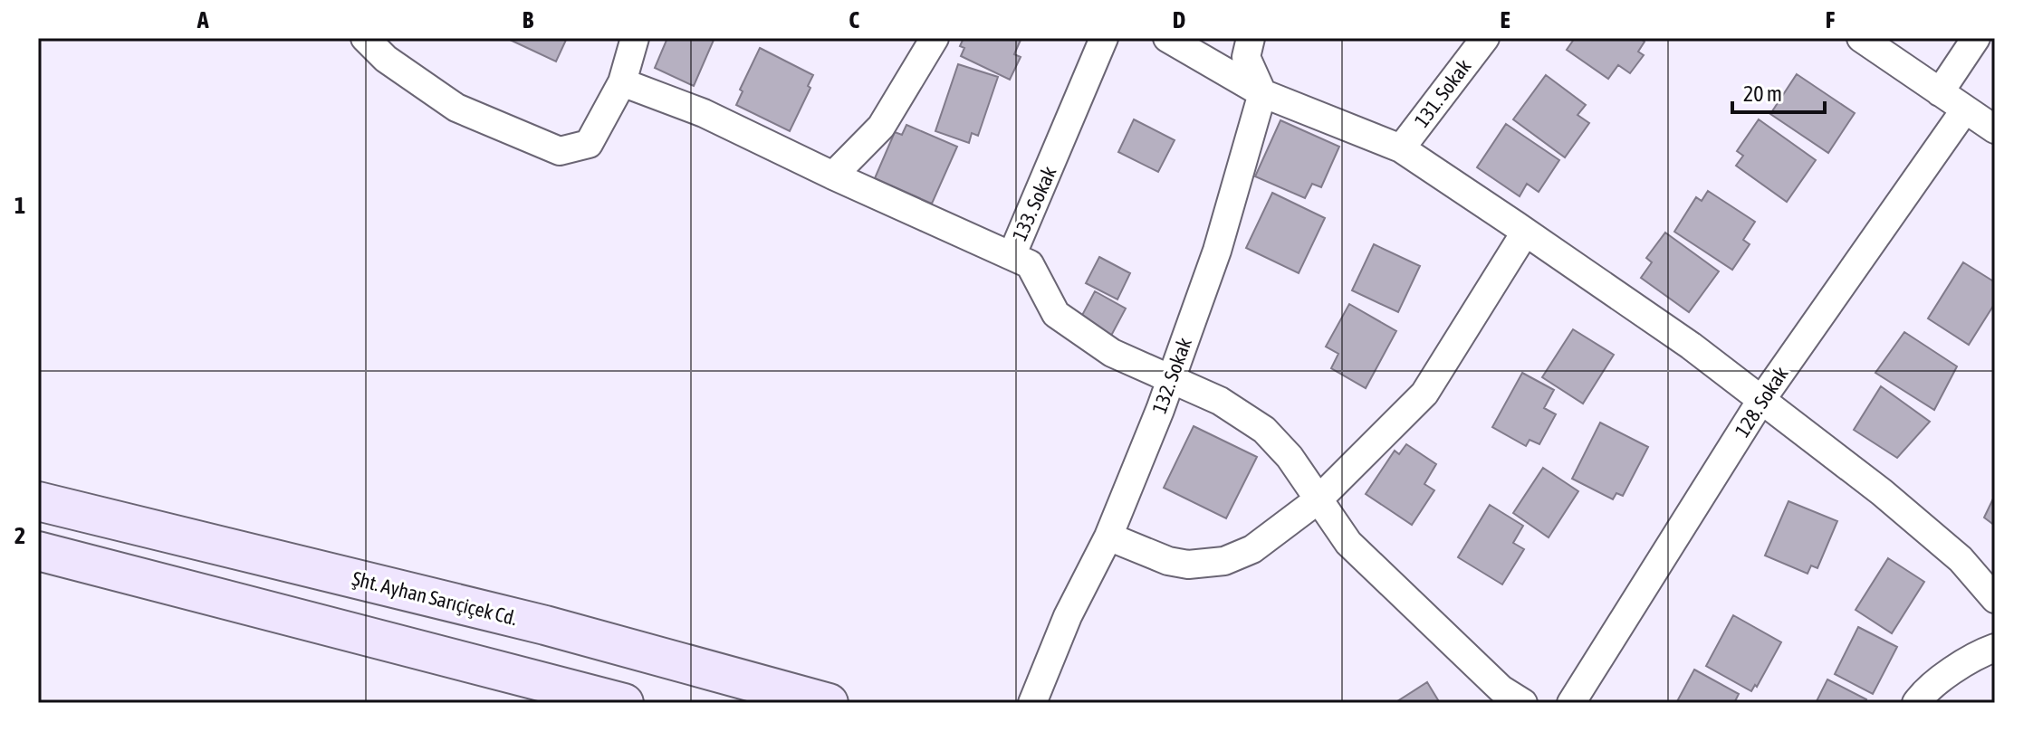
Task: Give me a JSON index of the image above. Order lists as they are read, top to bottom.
{
  "streets": {
    "main road": ["Şht. Ayhan Sarıçiçek Cd."],
    "street": [
      "131. Sokak",
      "133. Sokak",
      "132. Sokak",
      "128. Sokak"
    ]
  },
  "crossings": [
    ["133. Sokak", "132. Sokak"]
  ],
  "scale_bar": "20 m",
  "grid": {
    "columns": [
      "A",
      "B",
      "C",
      "D",
      "E",
      "F"
    ],
    "rows": ["1", "2"]
  }
}
